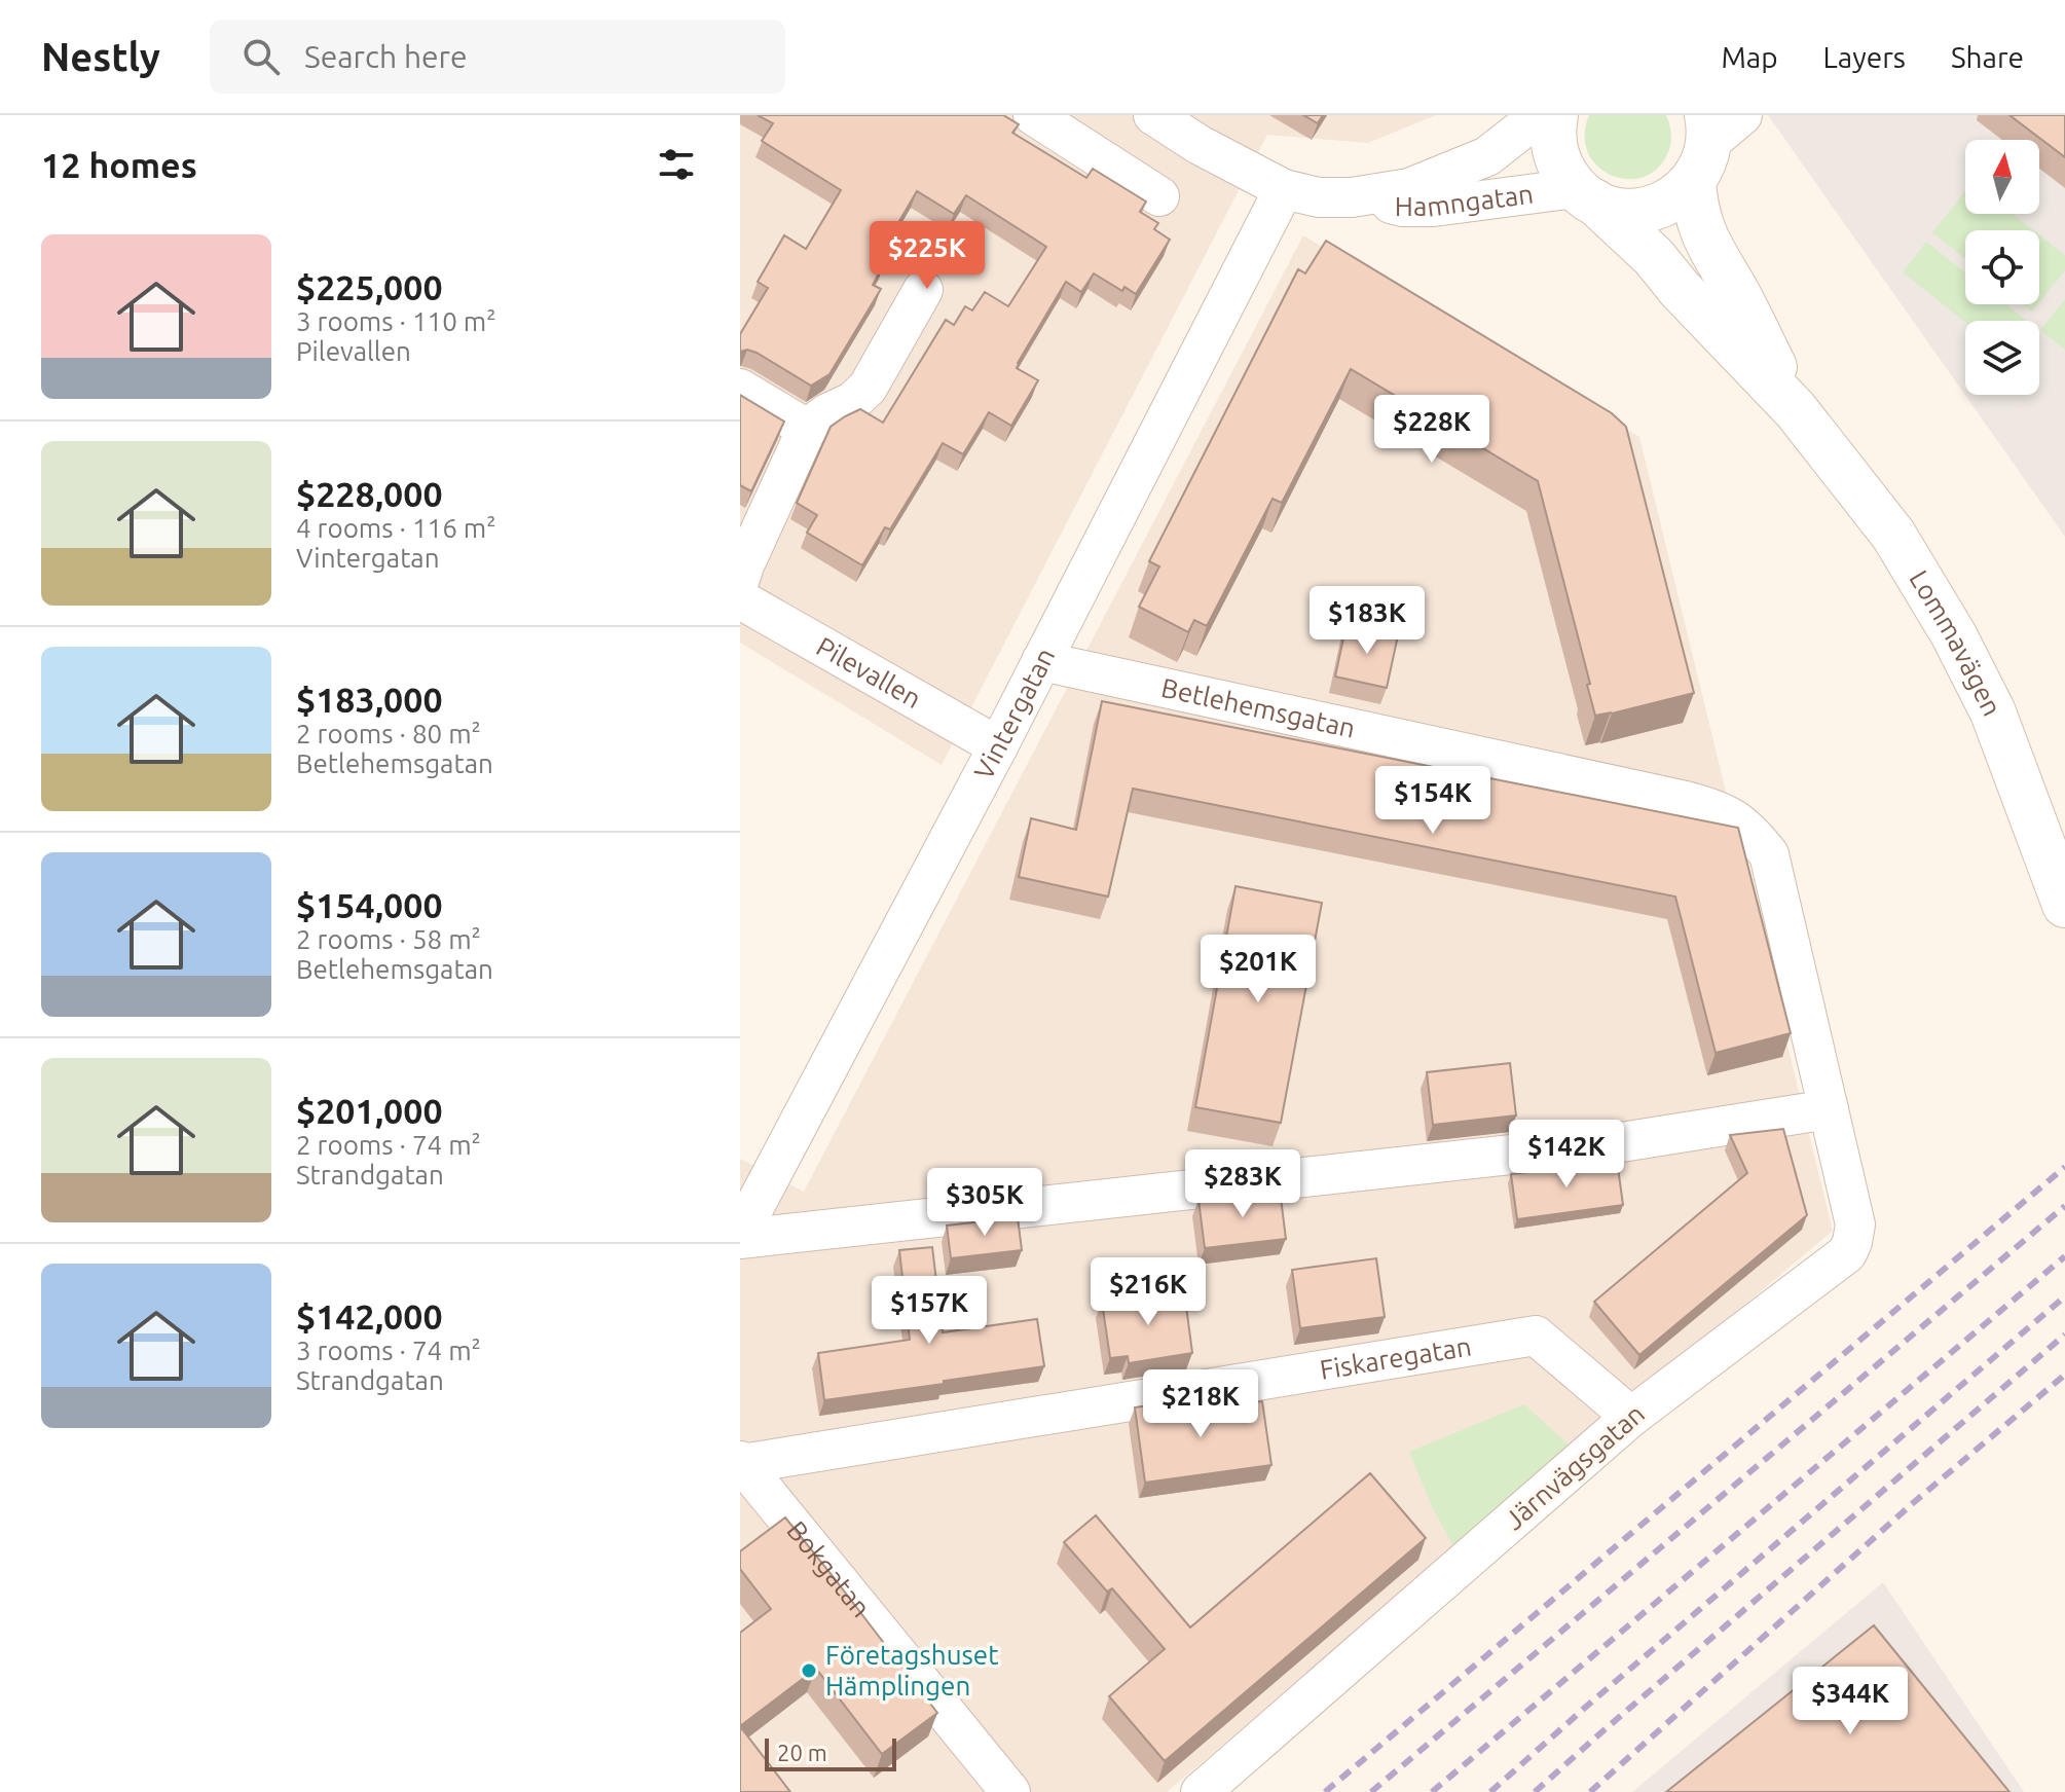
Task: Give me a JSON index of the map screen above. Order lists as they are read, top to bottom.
{
  "streets": {
    "street": [
      "Hamngatan",
      "Lommavägen",
      "Pilevallen",
      "Betlehemsgatan",
      "Vintergatan",
      "Fiskaregatan",
      "Järnvägsgatan",
      "Bokgatan"
    ]
  },
  "crossings": [
    ["Hamngatan", "Lommavägen"],
    ["Hamngatan", "Vintergatan"],
    ["Pilevallen", "Vintergatan"],
    ["Betlehemsgatan", "Vintergatan"],
    ["Betlehemsgatan", "Järnvägsgatan"],
    ["Fiskaregatan", "Järnvägsgatan"],
    ["Fiskaregatan", "Bokgatan"]
  ],
  "places": ["Företagshuset Hämplingen"],
  "scale_bar": "20 m",
  "north": "top",
  "page": {
    "header": "Nestly",
    "search": "Search here",
    "nav": ["Map", "Layers", "Share"],
    "heading": "12 homes",
    "list": [
      {
        "name": "$225,000",
        "note": "3 rooms · 110 m² · Pilevallen"
      },
      {
        "name": "$228,000",
        "note": "4 rooms · 116 m² · Vintergatan"
      },
      {
        "name": "$183,000",
        "note": "2 rooms · 80 m² · Betlehemsgatan"
      },
      {
        "name": "$154,000",
        "note": "2 rooms · 58 m² · Betlehemsgatan"
      },
      {
        "name": "$201,000",
        "note": "2 rooms · 74 m² · Strandgatan"
      },
      {
        "name": "$142,000",
        "note": "3 rooms · 74 m² · Strandgatan"
      }
    ],
    "price": [
      "$225K",
      "$228K",
      "$183K",
      "$154K",
      "$201K",
      "$142K",
      "$283K",
      "$305K",
      "$216K",
      "$157K",
      "$218K",
      "$344K"
    ],
    "scale": "20 m"
  }
}
